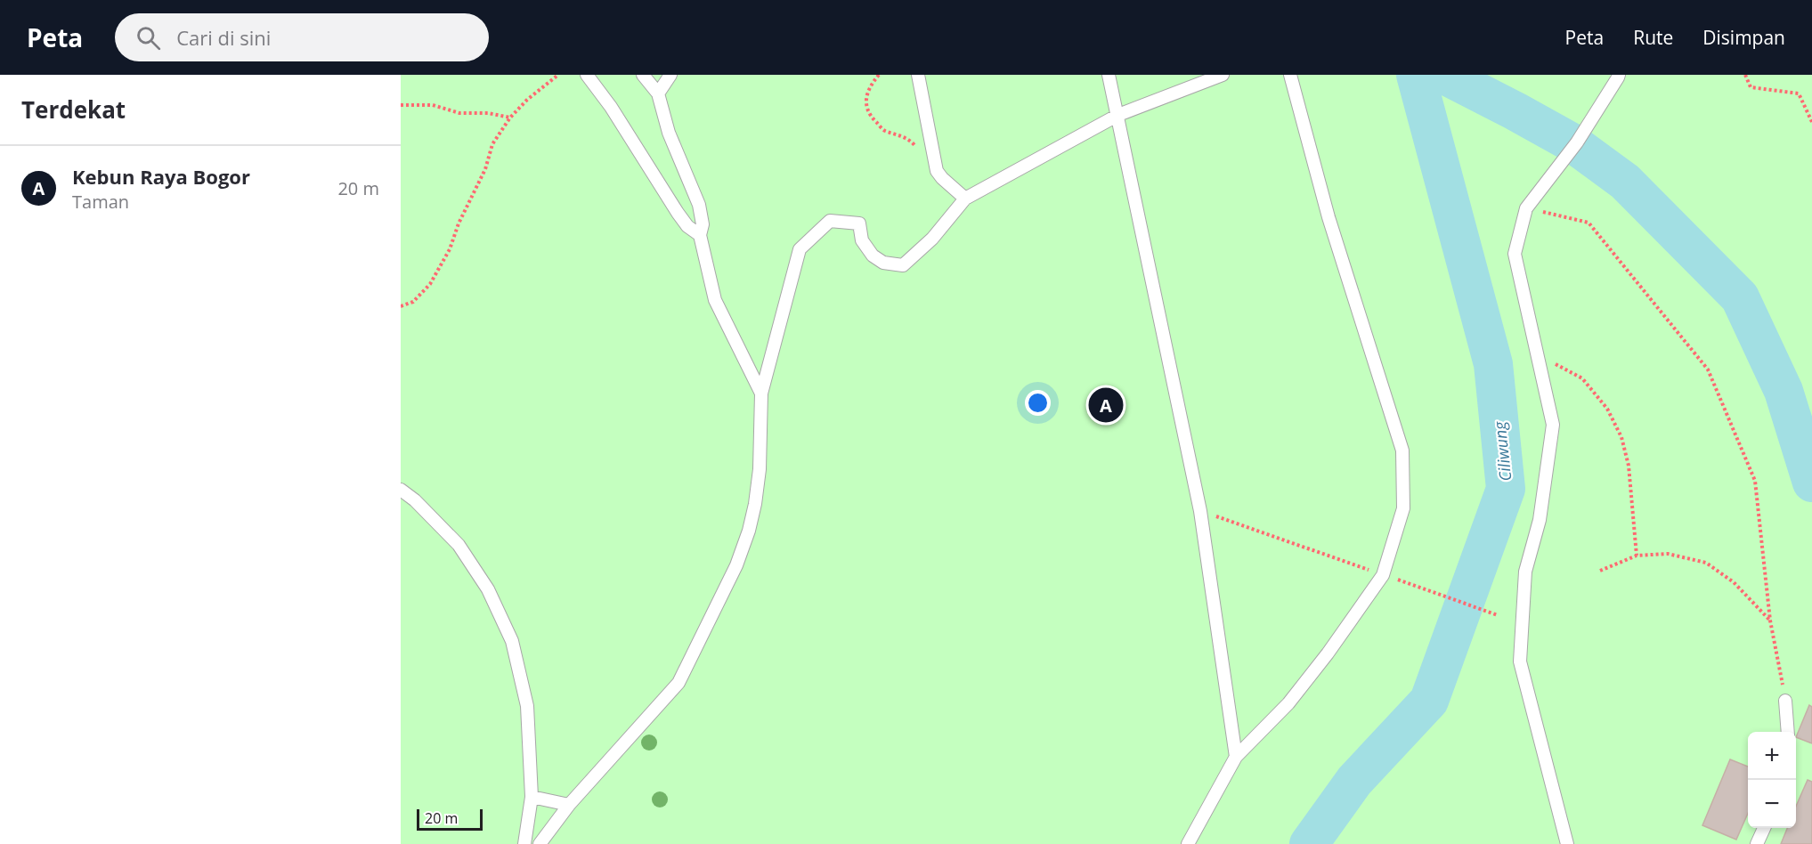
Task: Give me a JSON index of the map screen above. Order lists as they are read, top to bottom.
{
  "water": ["Ciliwung"],
  "scale_bar": "20 m",
  "page": {
    "header": "Peta",
    "search": "Cari di sini",
    "nav": ["Peta", "Rute", "Disimpan"],
    "heading": "Terdekat",
    "list": [
      {
        "mark": "A",
        "name": "Kebun Raya Bogor",
        "note": "Taman",
        "value": "20 m"
      }
    ],
    "pins": "A",
    "map_buttons": ["+", "−"],
    "scale": "20 m"
  }
}
